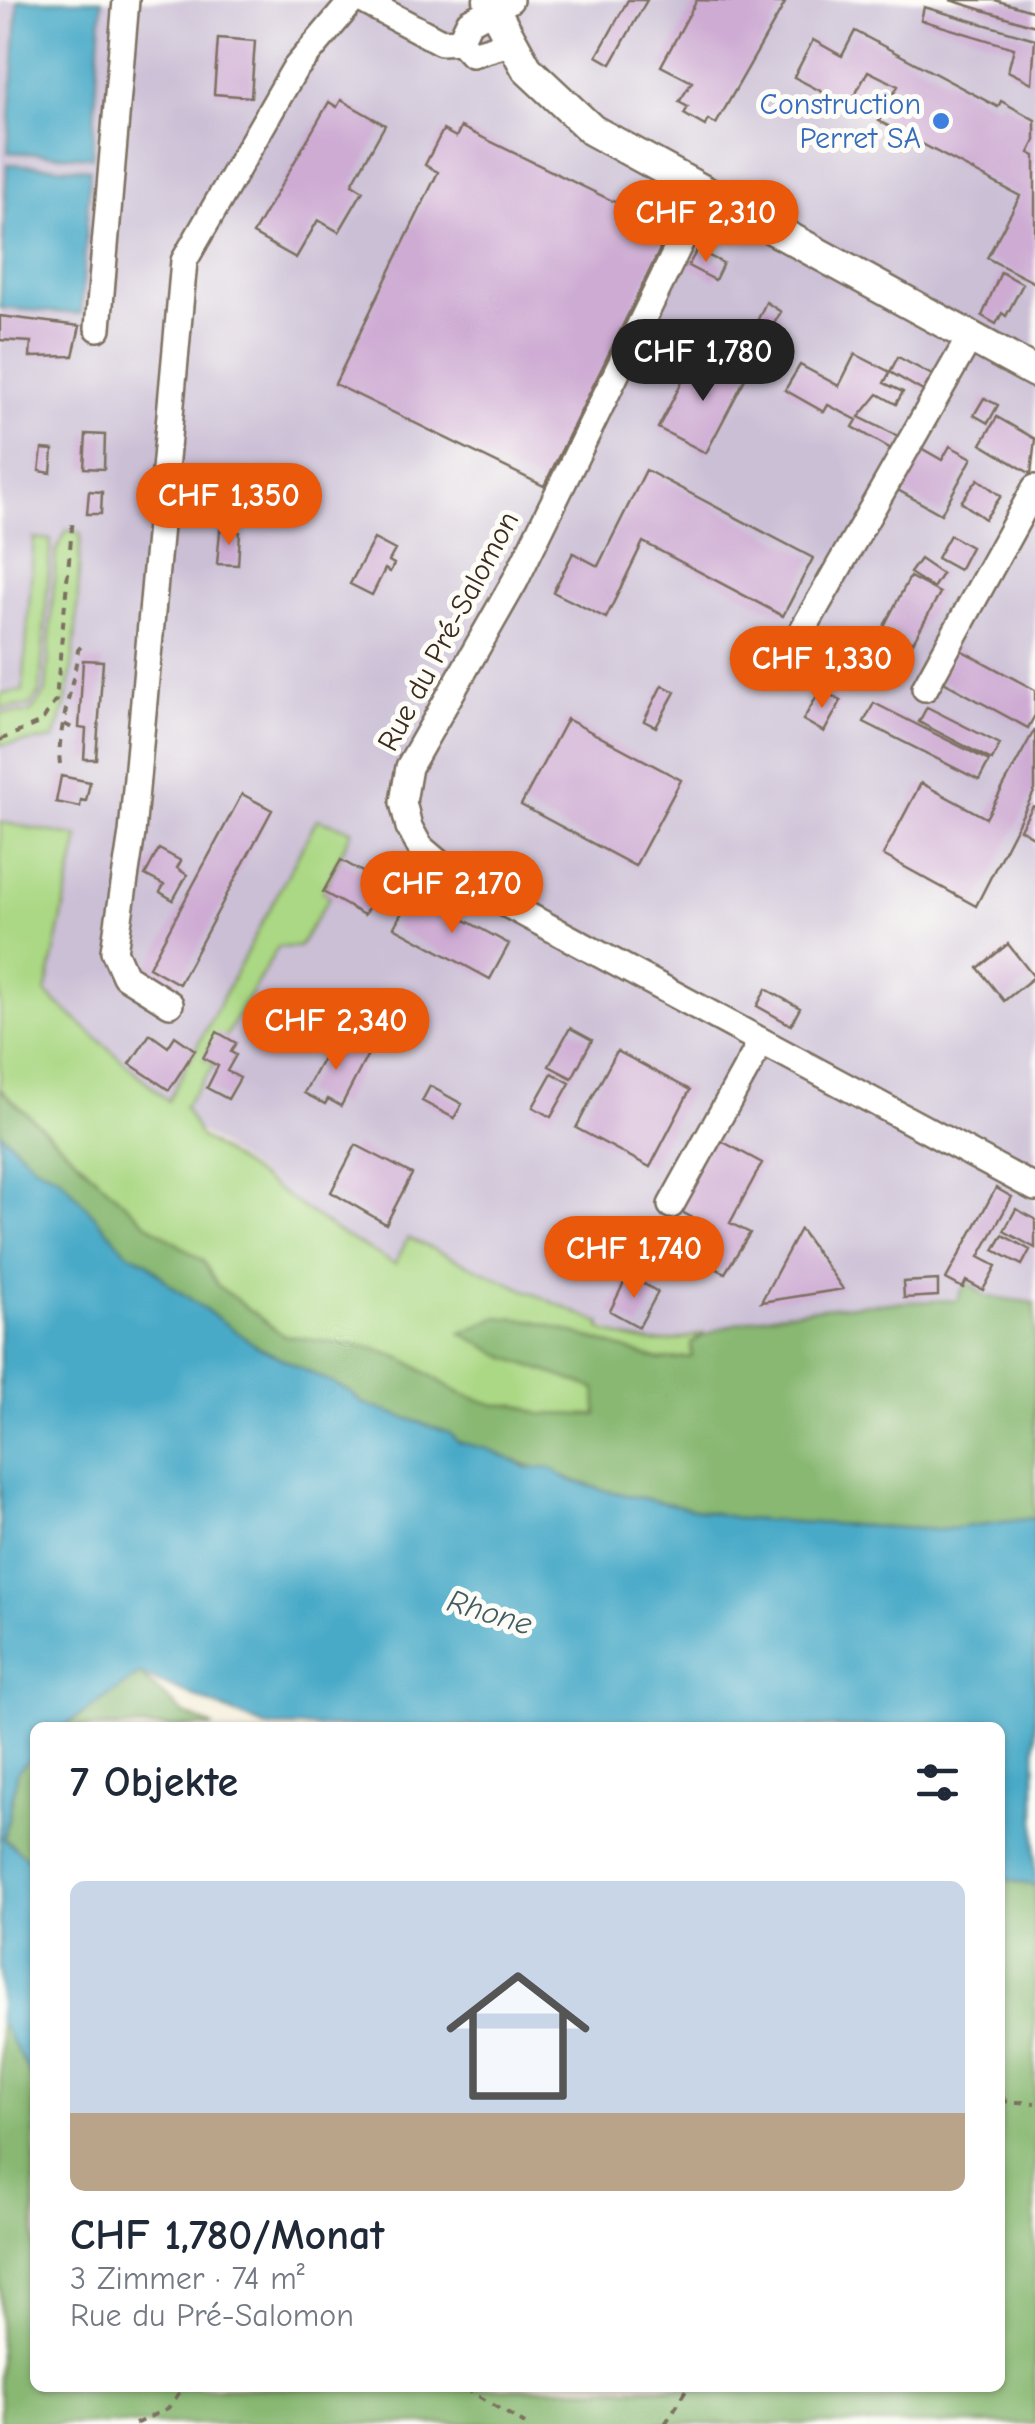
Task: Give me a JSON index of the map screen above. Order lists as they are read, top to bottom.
{
  "streets": {
    "street": ["Rue du Pré-Salomon"]
  },
  "water": ["Rhone"],
  "places": ["Construction Perret SA"],
  "page": {
    "price": [
      "CHF 2,310",
      "CHF 1,780",
      "CHF 1,350",
      "CHF 1,330",
      "CHF 2,170",
      "CHF 2,340",
      "CHF 1,740"
    ],
    "heading": "7 Objekte",
    "list": [
      {
        "name": "CHF 1,780/Monat",
        "note": "3 Zimmer · 74 m² · Rue du Pré-Salomon"
      }
    ]
  }
}
